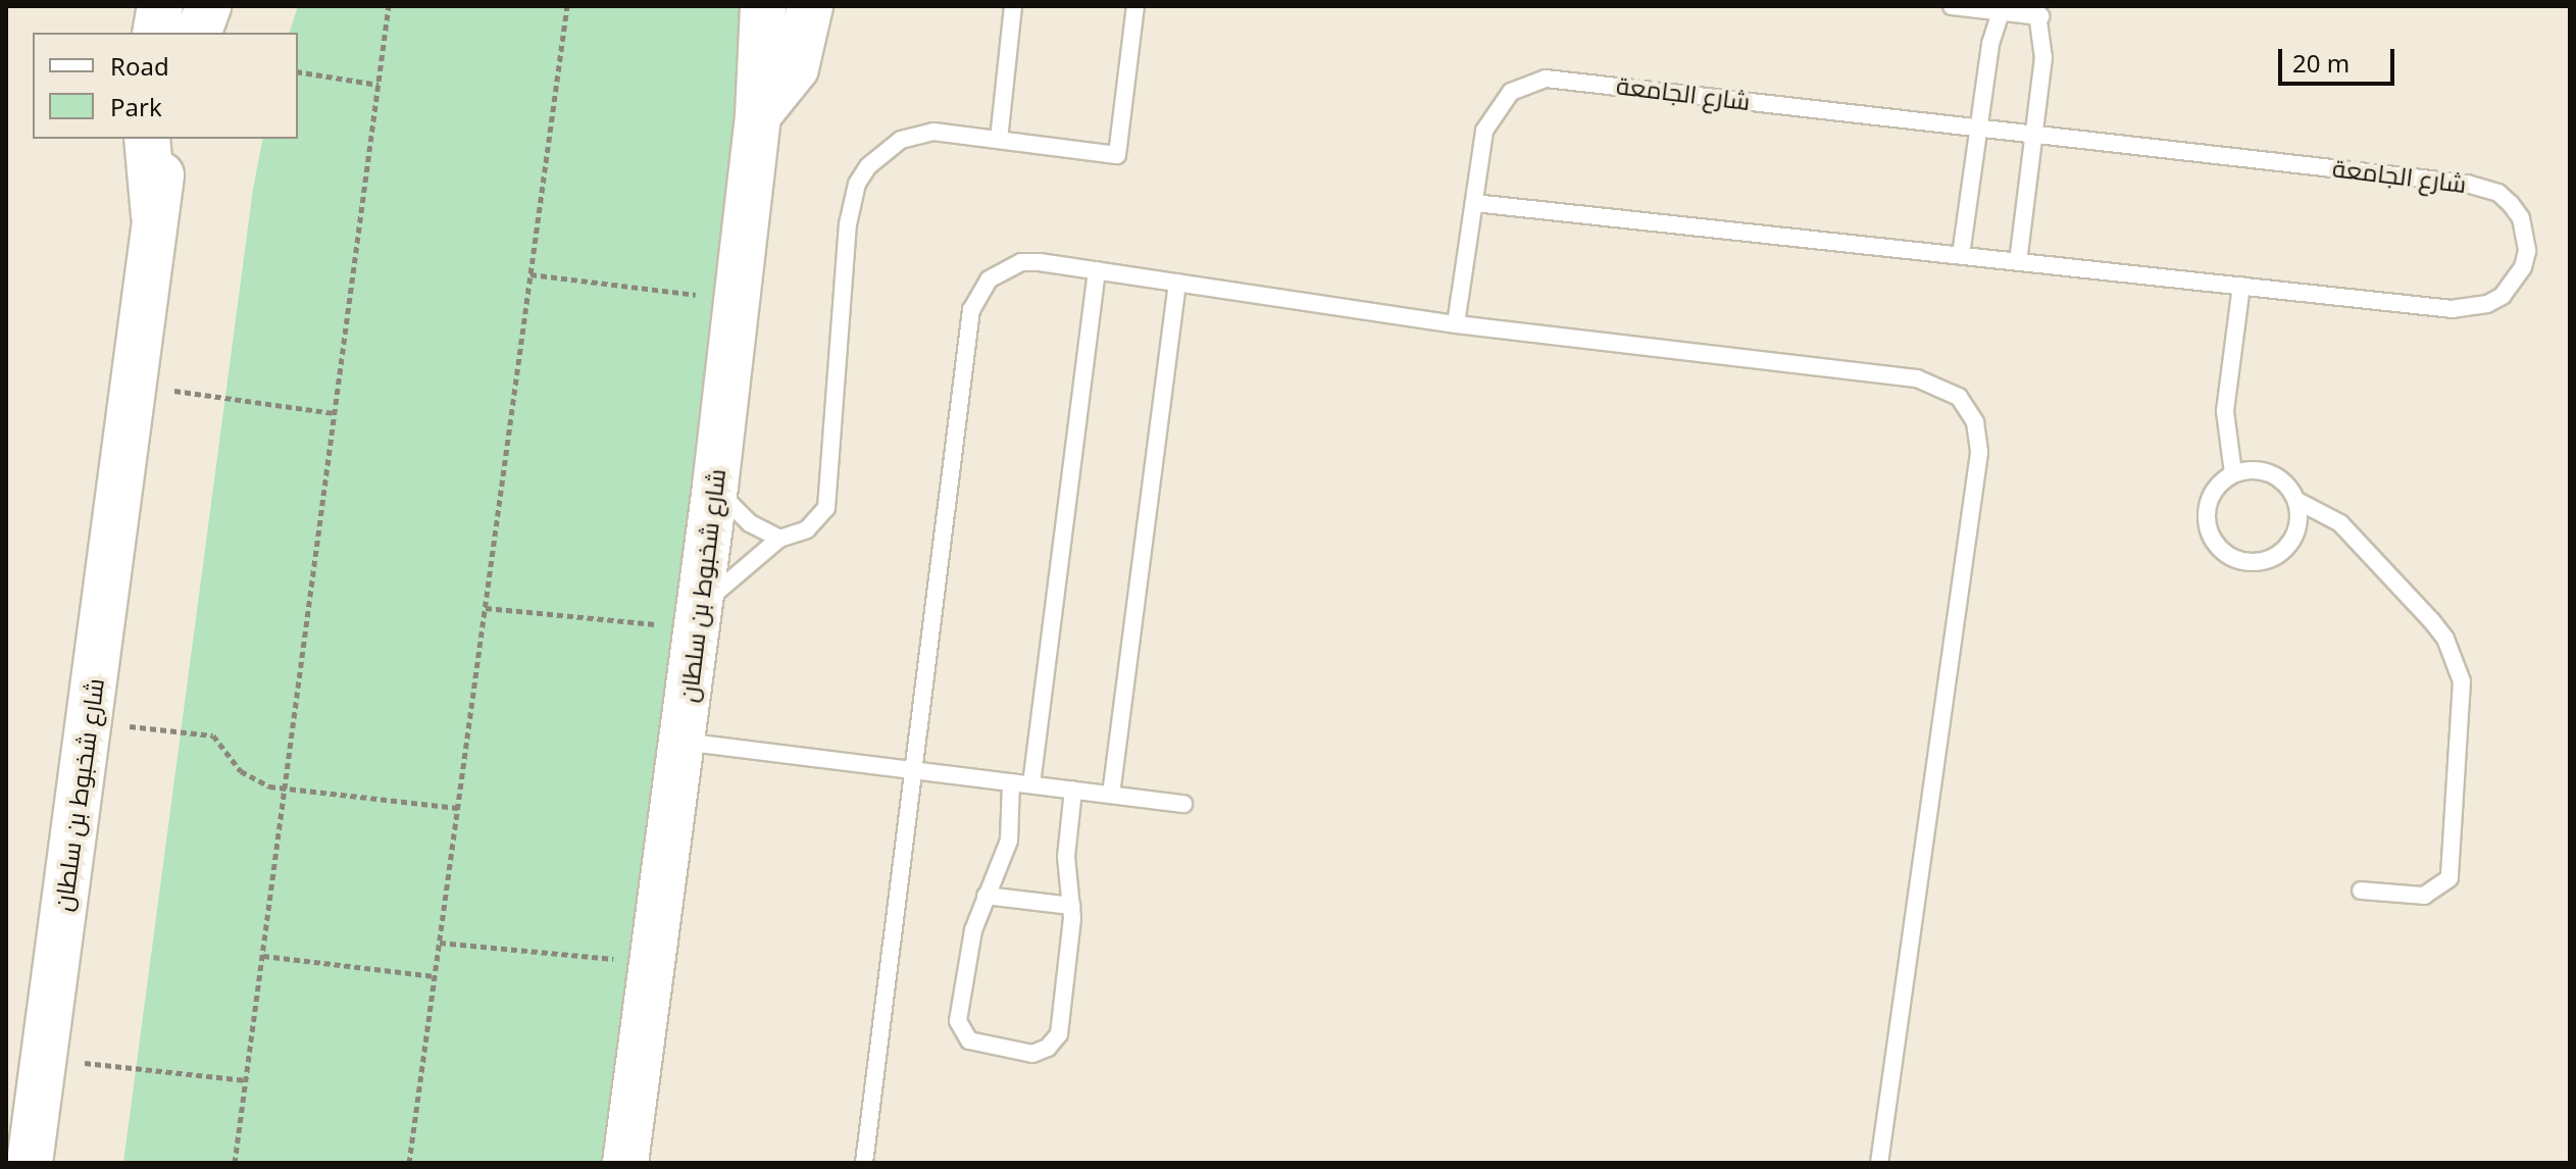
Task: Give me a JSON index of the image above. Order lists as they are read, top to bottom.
{
  "streets": {
    "main road": ["شارع شخبوط بن سلطان"],
    "lane": ["شارع الجامعة"]
  },
  "legend": ["Road", "Park"],
  "scale_bar": "20 m"
}
